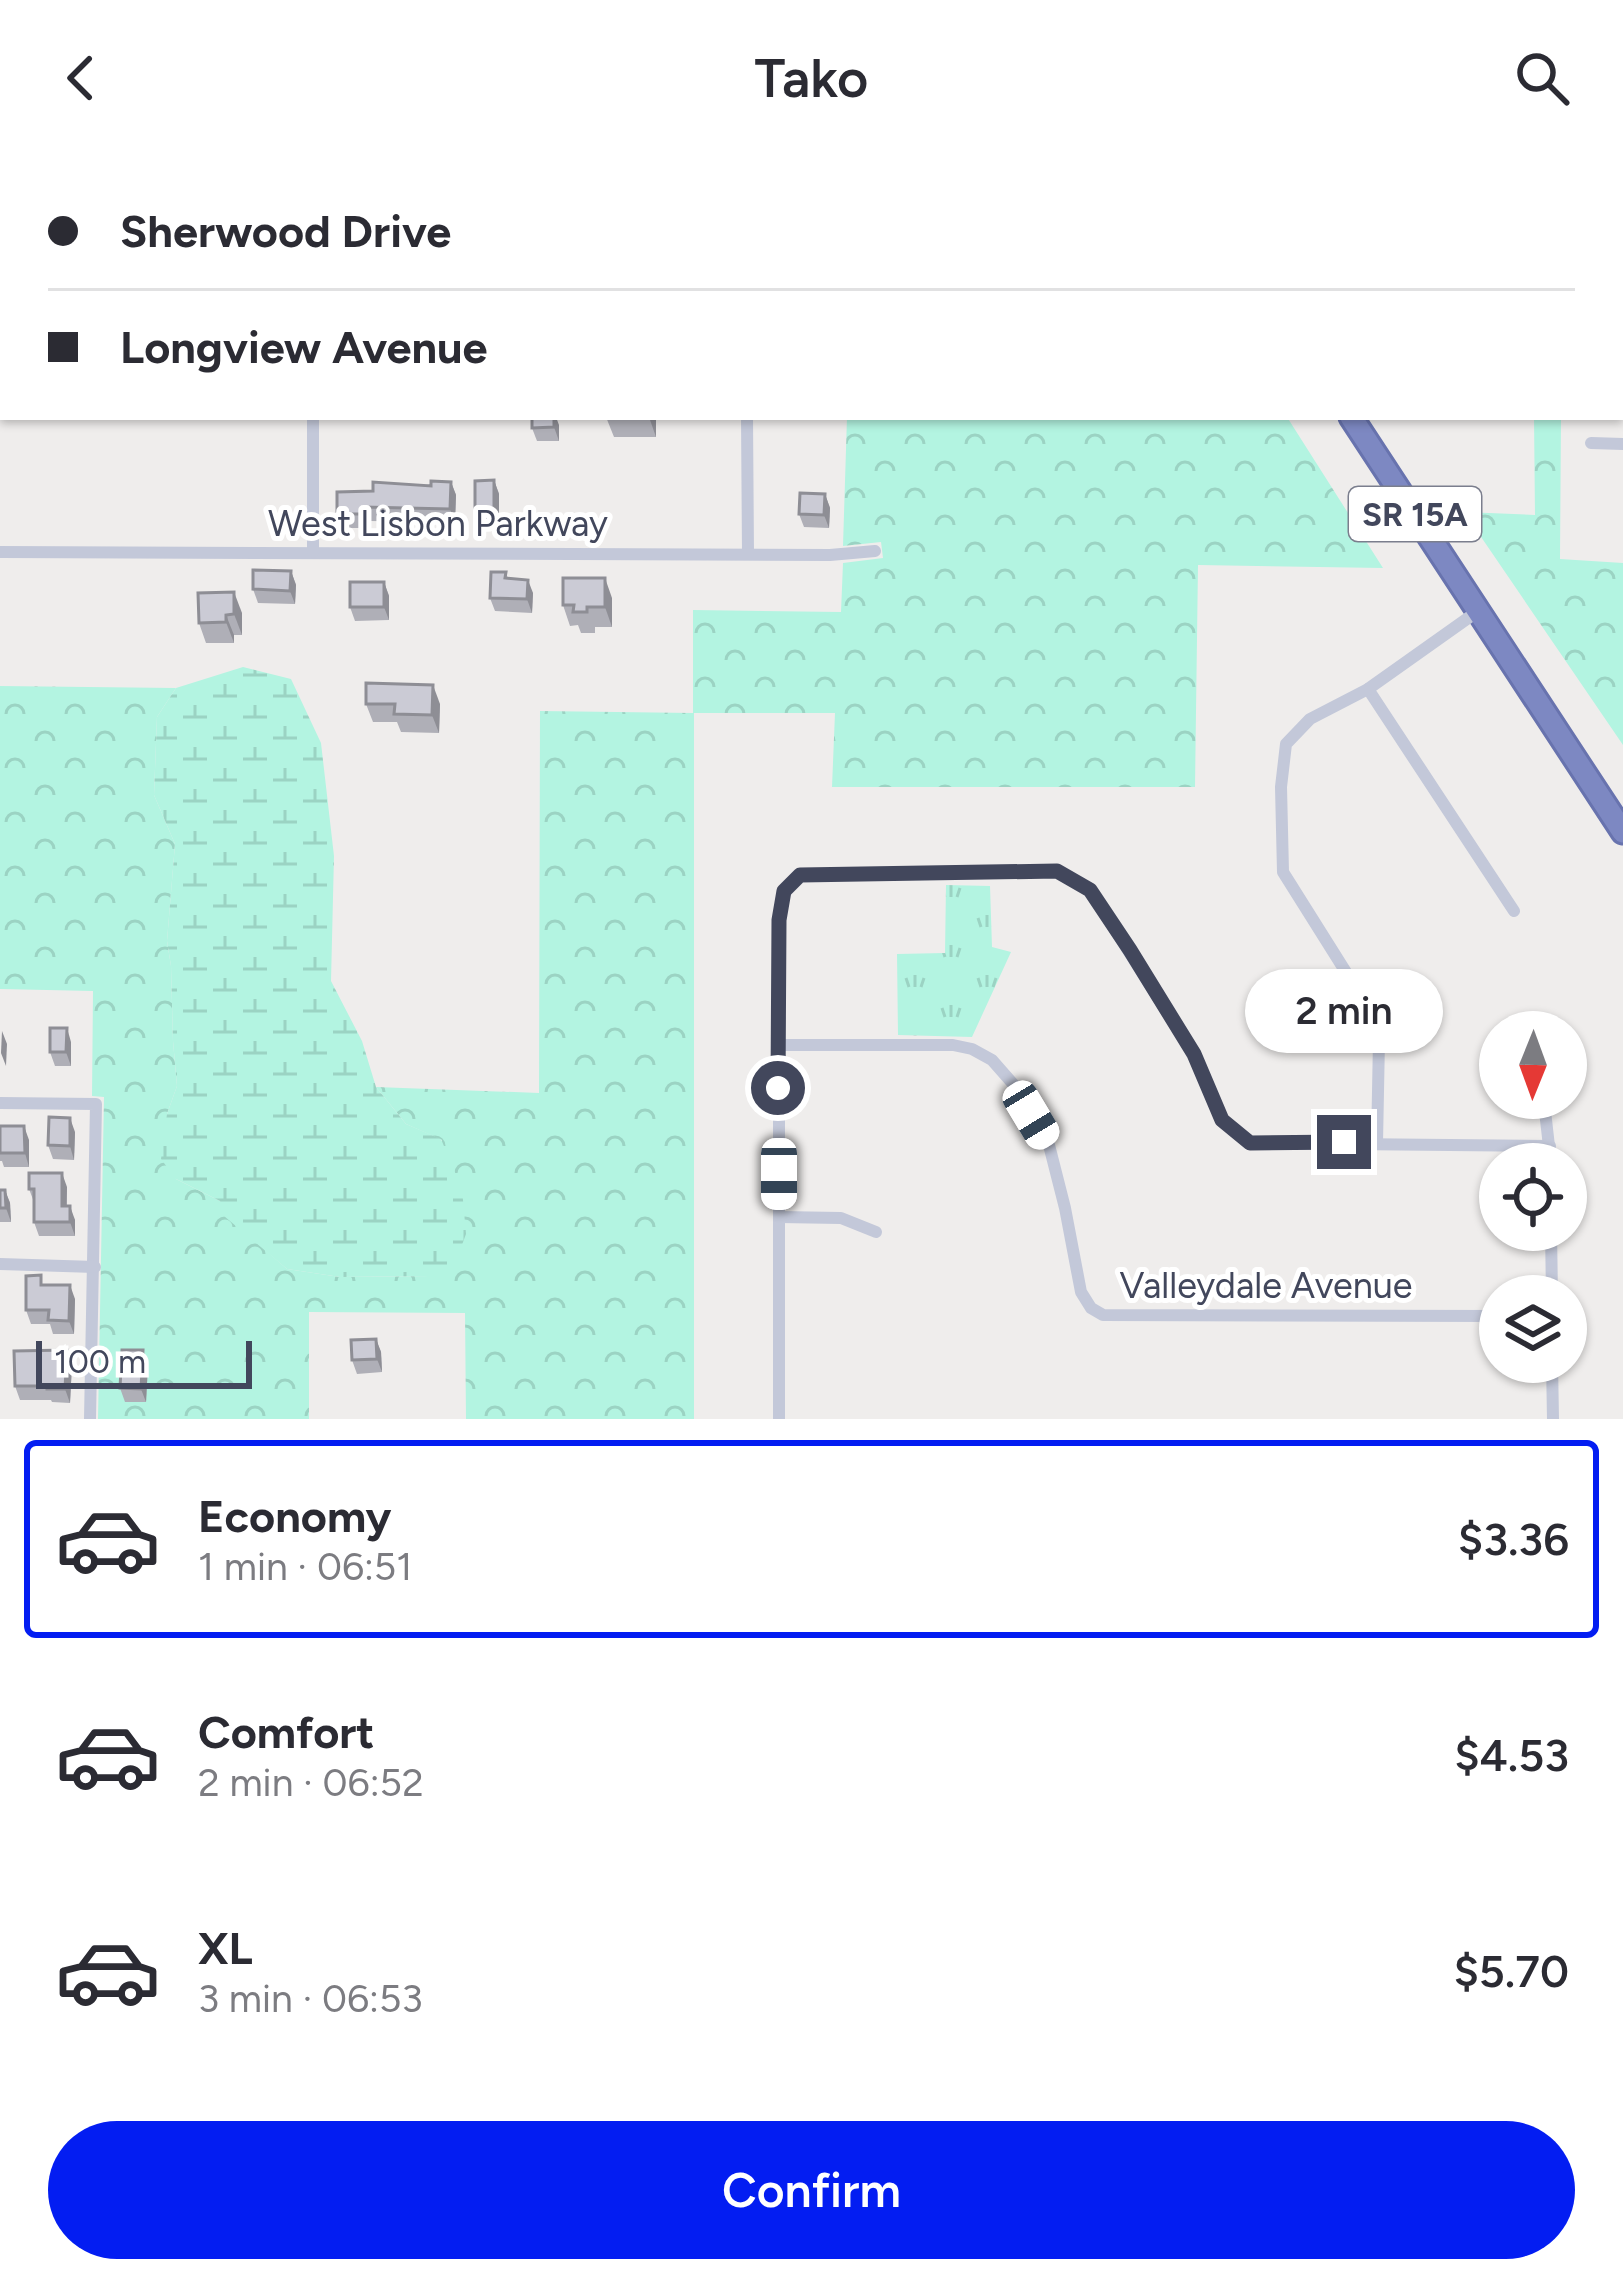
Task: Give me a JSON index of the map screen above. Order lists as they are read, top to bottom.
{
  "streets": {
    "highway": ["SR 15A"],
    "street": ["West Lisbon Parkway", "Valleydale Avenue"]
  },
  "scale_bar": "100 m",
  "north": "bottom",
  "page": {
    "header": "Tako",
    "banner": ["Sherwood Drive", "Longview Avenue"],
    "bubble": "2 min",
    "scale": "100 m",
    "list": [
      {
        "name": "Economy",
        "note": "1 min · 06:51",
        "value": "$3.36"
      },
      {
        "name": "Comfort",
        "note": "2 min · 06:52",
        "value": "$4.53"
      },
      {
        "name": "XL",
        "note": "3 min · 06:53",
        "value": "$5.70"
      }
    ],
    "buttons": "Confirm"
  }
}
